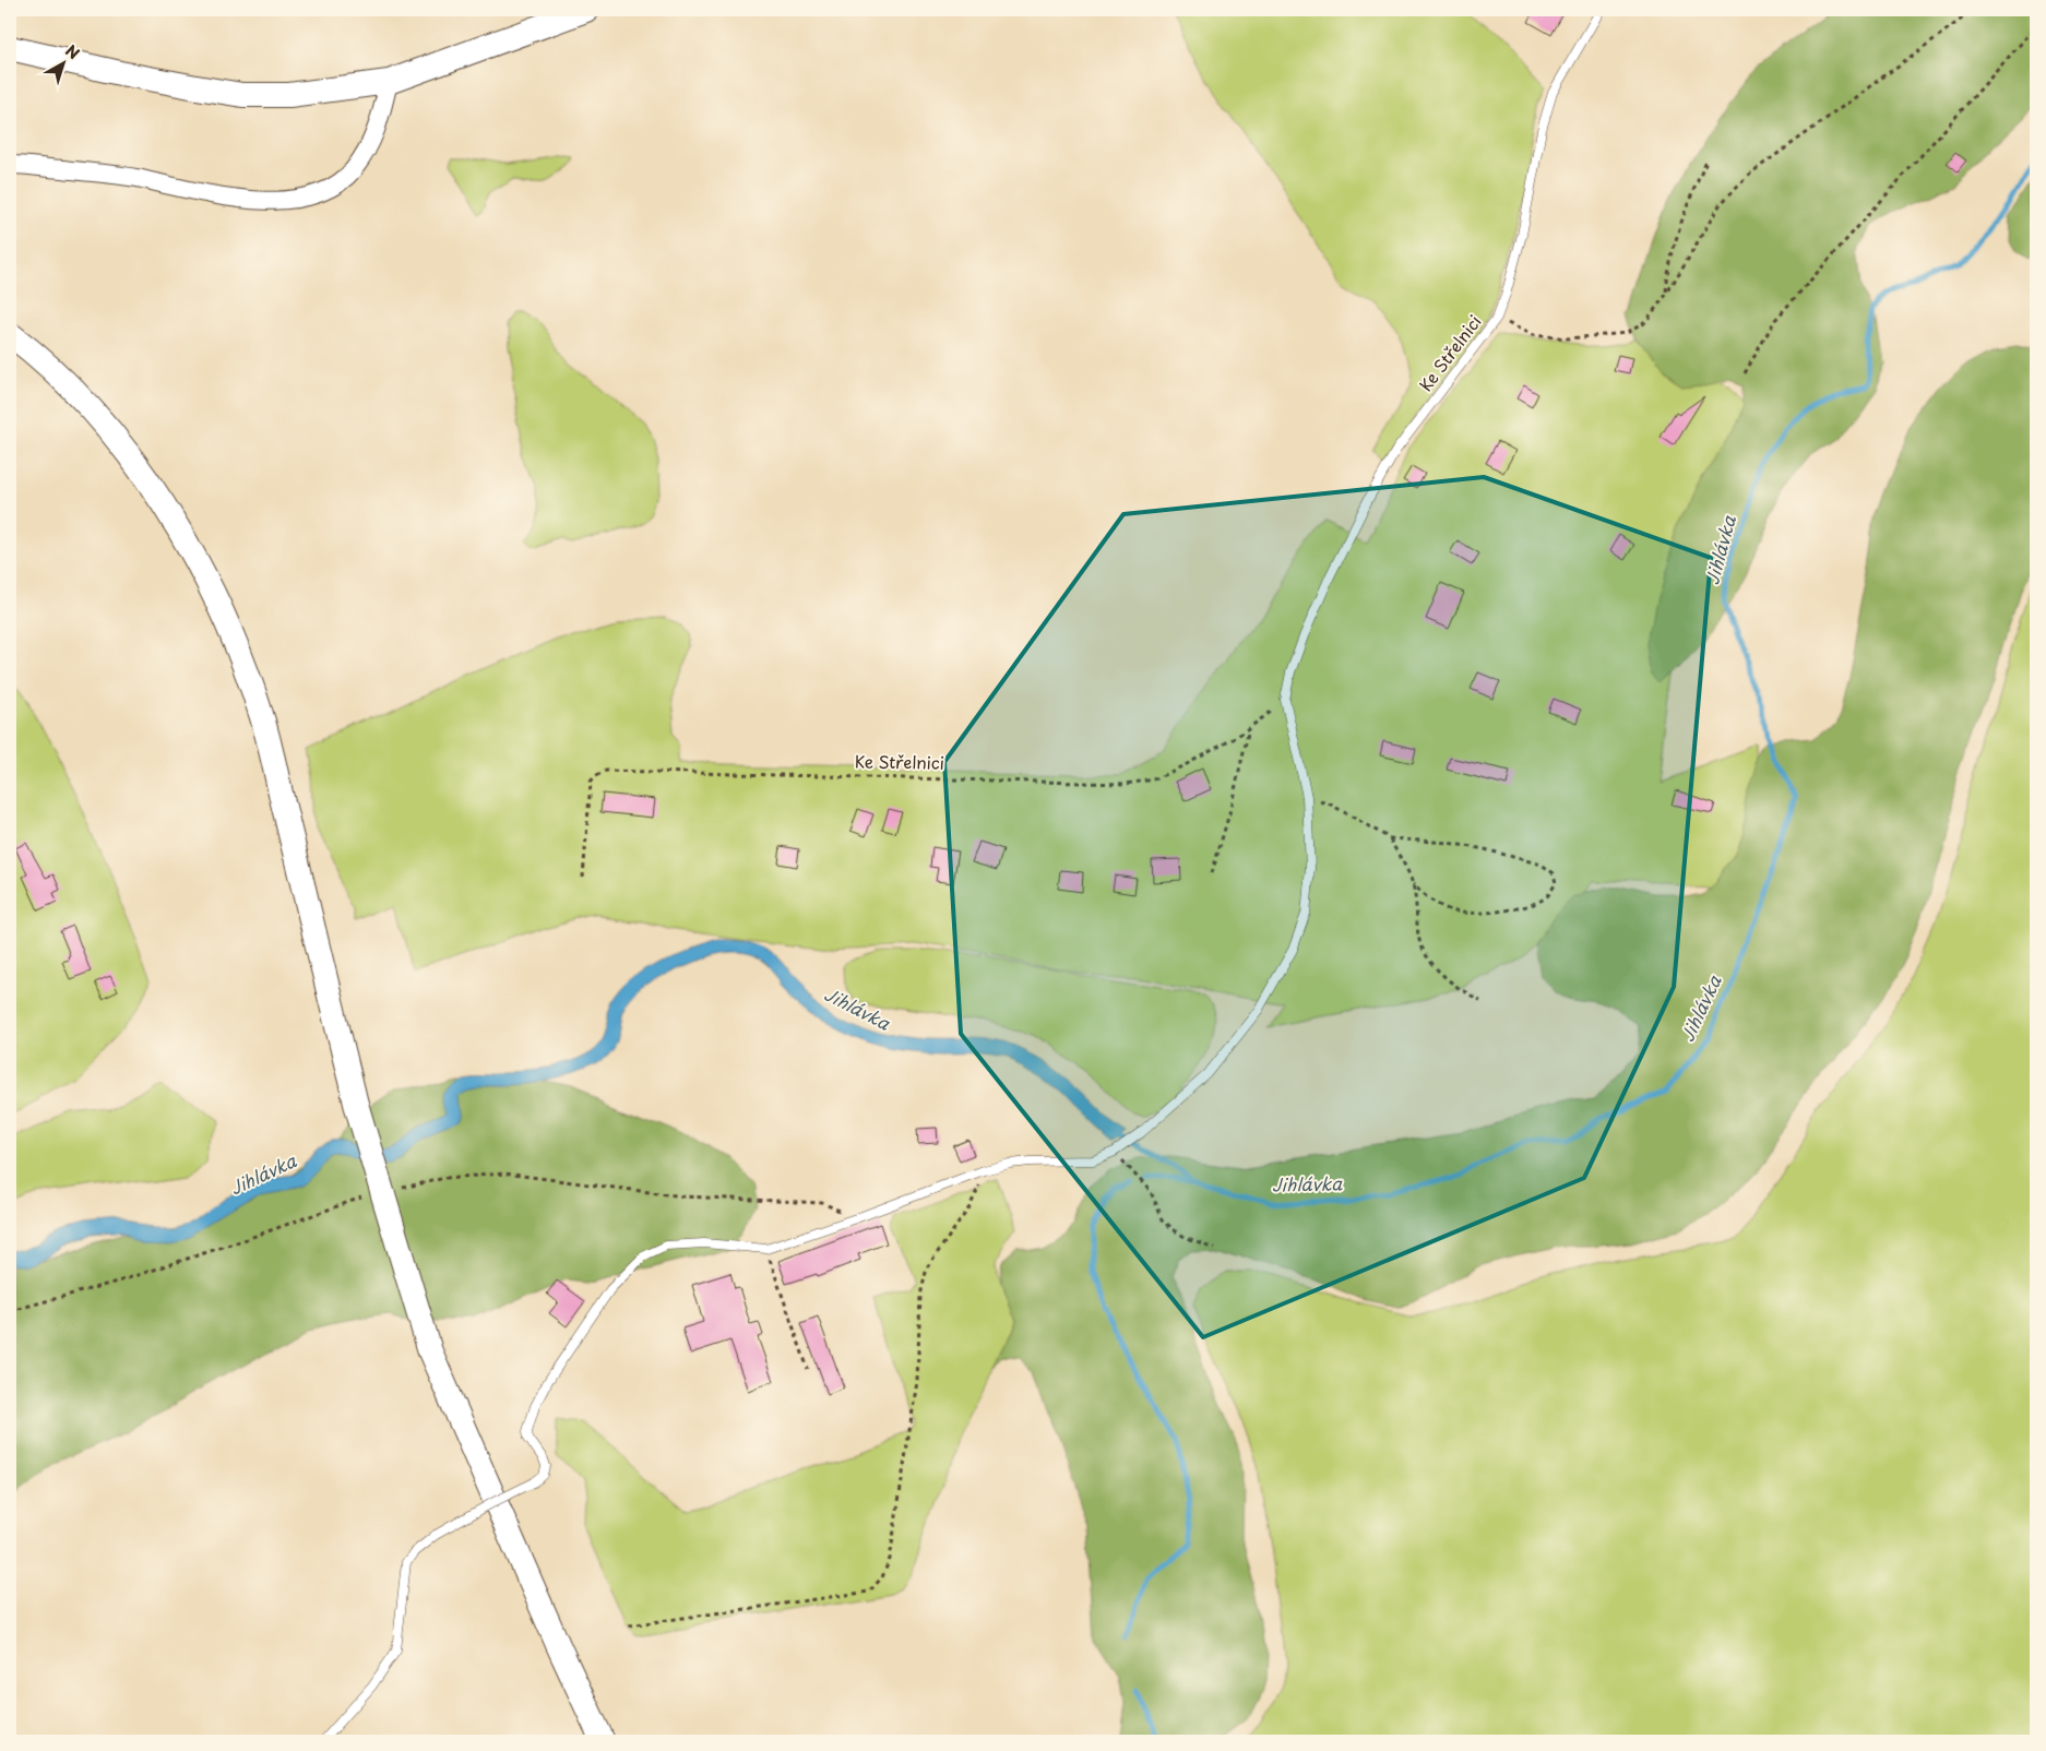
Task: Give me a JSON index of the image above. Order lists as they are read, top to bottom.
{
  "streets": {
    "lane": ["Ke Střelnici"]
  },
  "water": ["Jihlávka"],
  "north": "top right"
}
